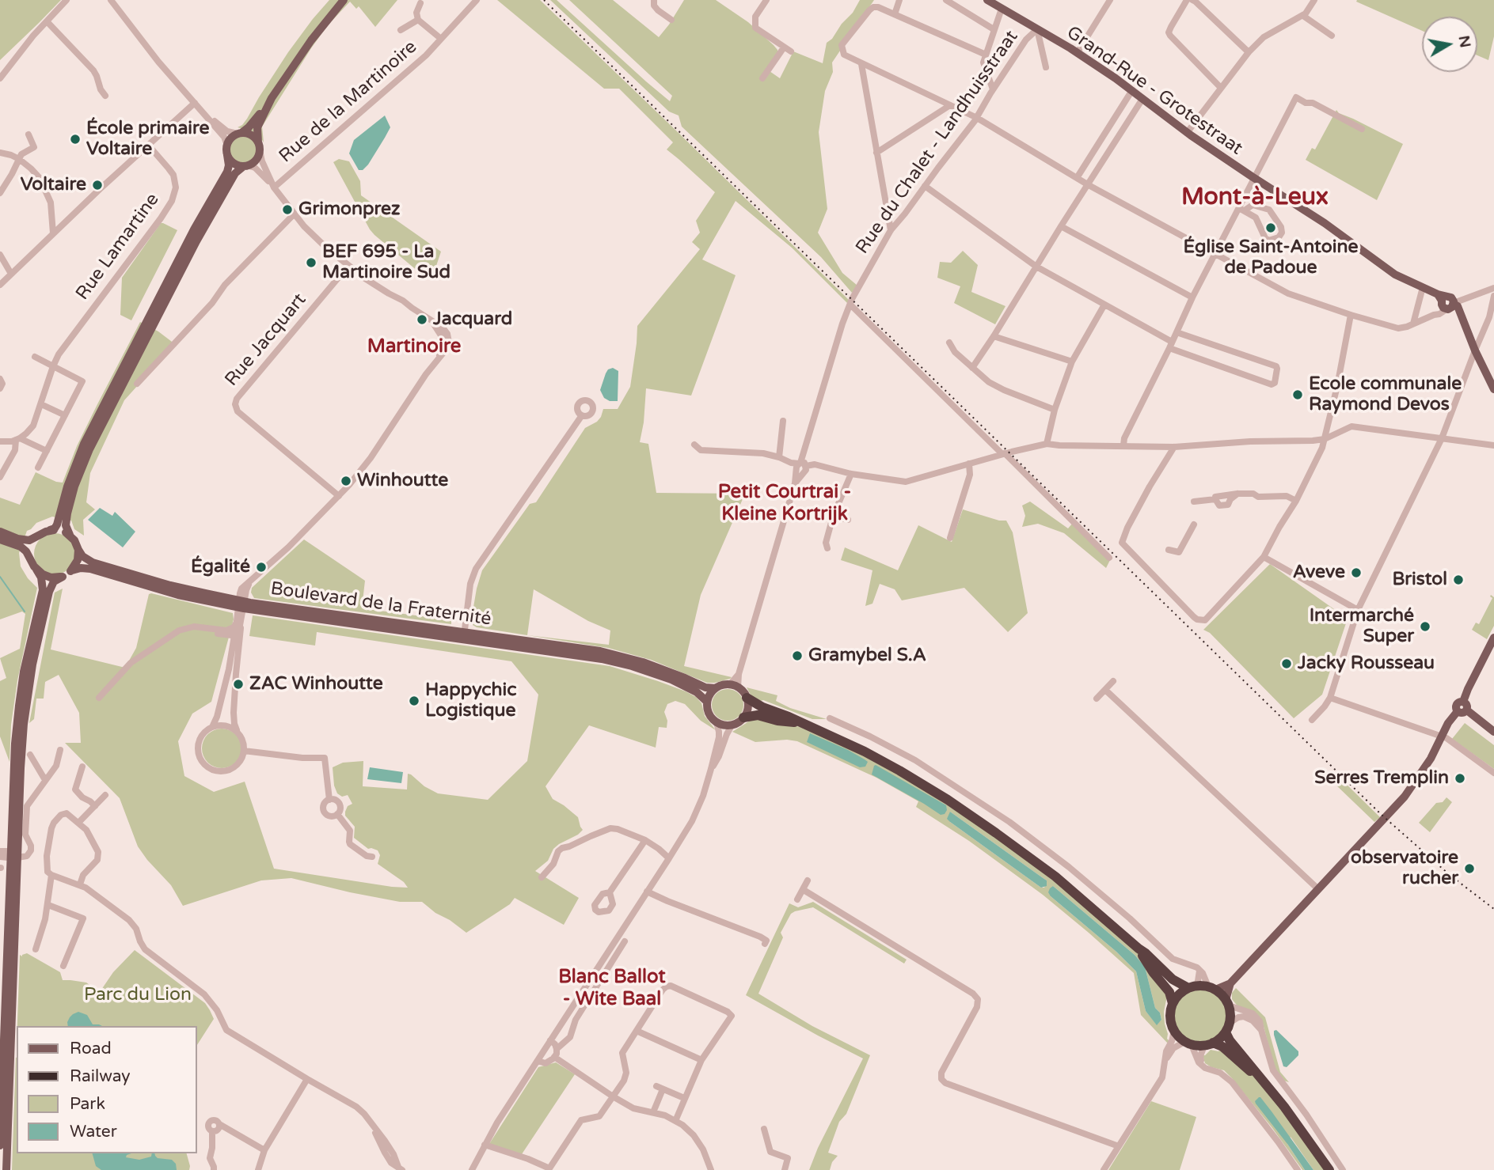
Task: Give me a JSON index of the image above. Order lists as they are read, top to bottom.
{
  "streets": {
    "main road": ["Grand-Rue - Grotestraat", "Boulevard de la Fraternité"],
    "street": [
      "Rue de la Martinoire",
      "Rue du Chalet - Landhuisstraat",
      "Rue Lamartine",
      "Rue Jacquart"
    ]
  },
  "crossings": [
    ["Grand-Rue - Grotestraat", "Rue du Chalet - Landhuisstraat"],
    ["Rue de la Martinoire", "Rue Jacquart"],
    ["Rue de la Martinoire", "Boulevard de la Fraternité"]
  ],
  "districts": [
    "Mont-à-Leux",
    "Martinoire",
    "Petit Courtrai - Kleine Kortrijk",
    "Blanc Ballot - Wite Baal"
  ],
  "parks": ["Parc du Lion"],
  "places": [
    "École primaire Voltaire",
    "Voltaire",
    "Grimonprez",
    "Église Saint-Antoine de Padoue",
    "BEF 695 - La Martinoire Sud",
    "Jacquard",
    "Ecole communale Raymond Devos",
    "Winhoutte",
    "Égalité",
    "Aveve",
    "Bristol",
    "Intermarché Super",
    "Gramybel S.A",
    "Jacky Rousseau",
    "ZAC Winhoutte",
    "Happychic Logistique",
    "Serres Tremplin",
    "observatoire rucher"
  ],
  "legend": [
    "Road",
    "Railway",
    "Park",
    "Water"
  ],
  "north": "right"
}
